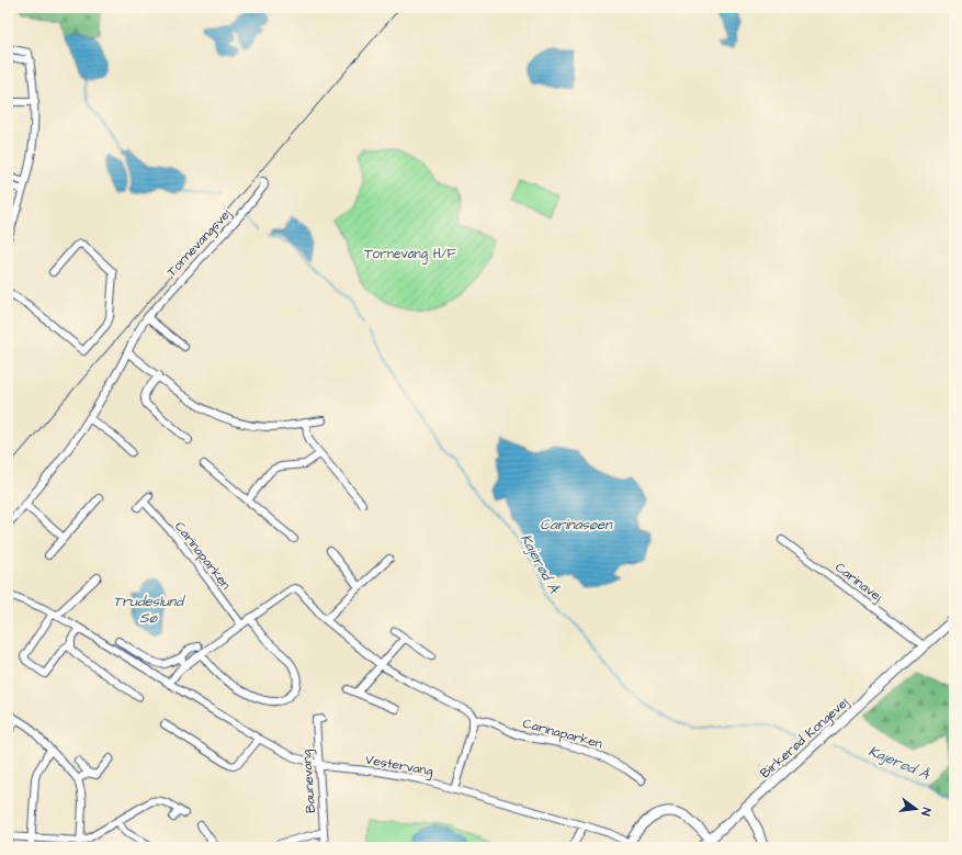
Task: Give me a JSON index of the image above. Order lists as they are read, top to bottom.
{
  "streets": {
    "main road": ["Birkerød Kongevej"],
    "street": [
      "Tornevangsvej",
      "Carinaparken",
      "Carinavej",
      "Vestervang",
      "Baunevang"
    ]
  },
  "crossings": [
    ["Carinaparken", "Vestervang"],
    ["Carinavej", "Birkerød Kongevej"],
    ["Vestervang", "Baunevang"]
  ],
  "water": ["Carinasøen", "Kajerød Å", "Trudeslund Sø"],
  "parks": ["Tornevang H/F"],
  "north": "right"
}
